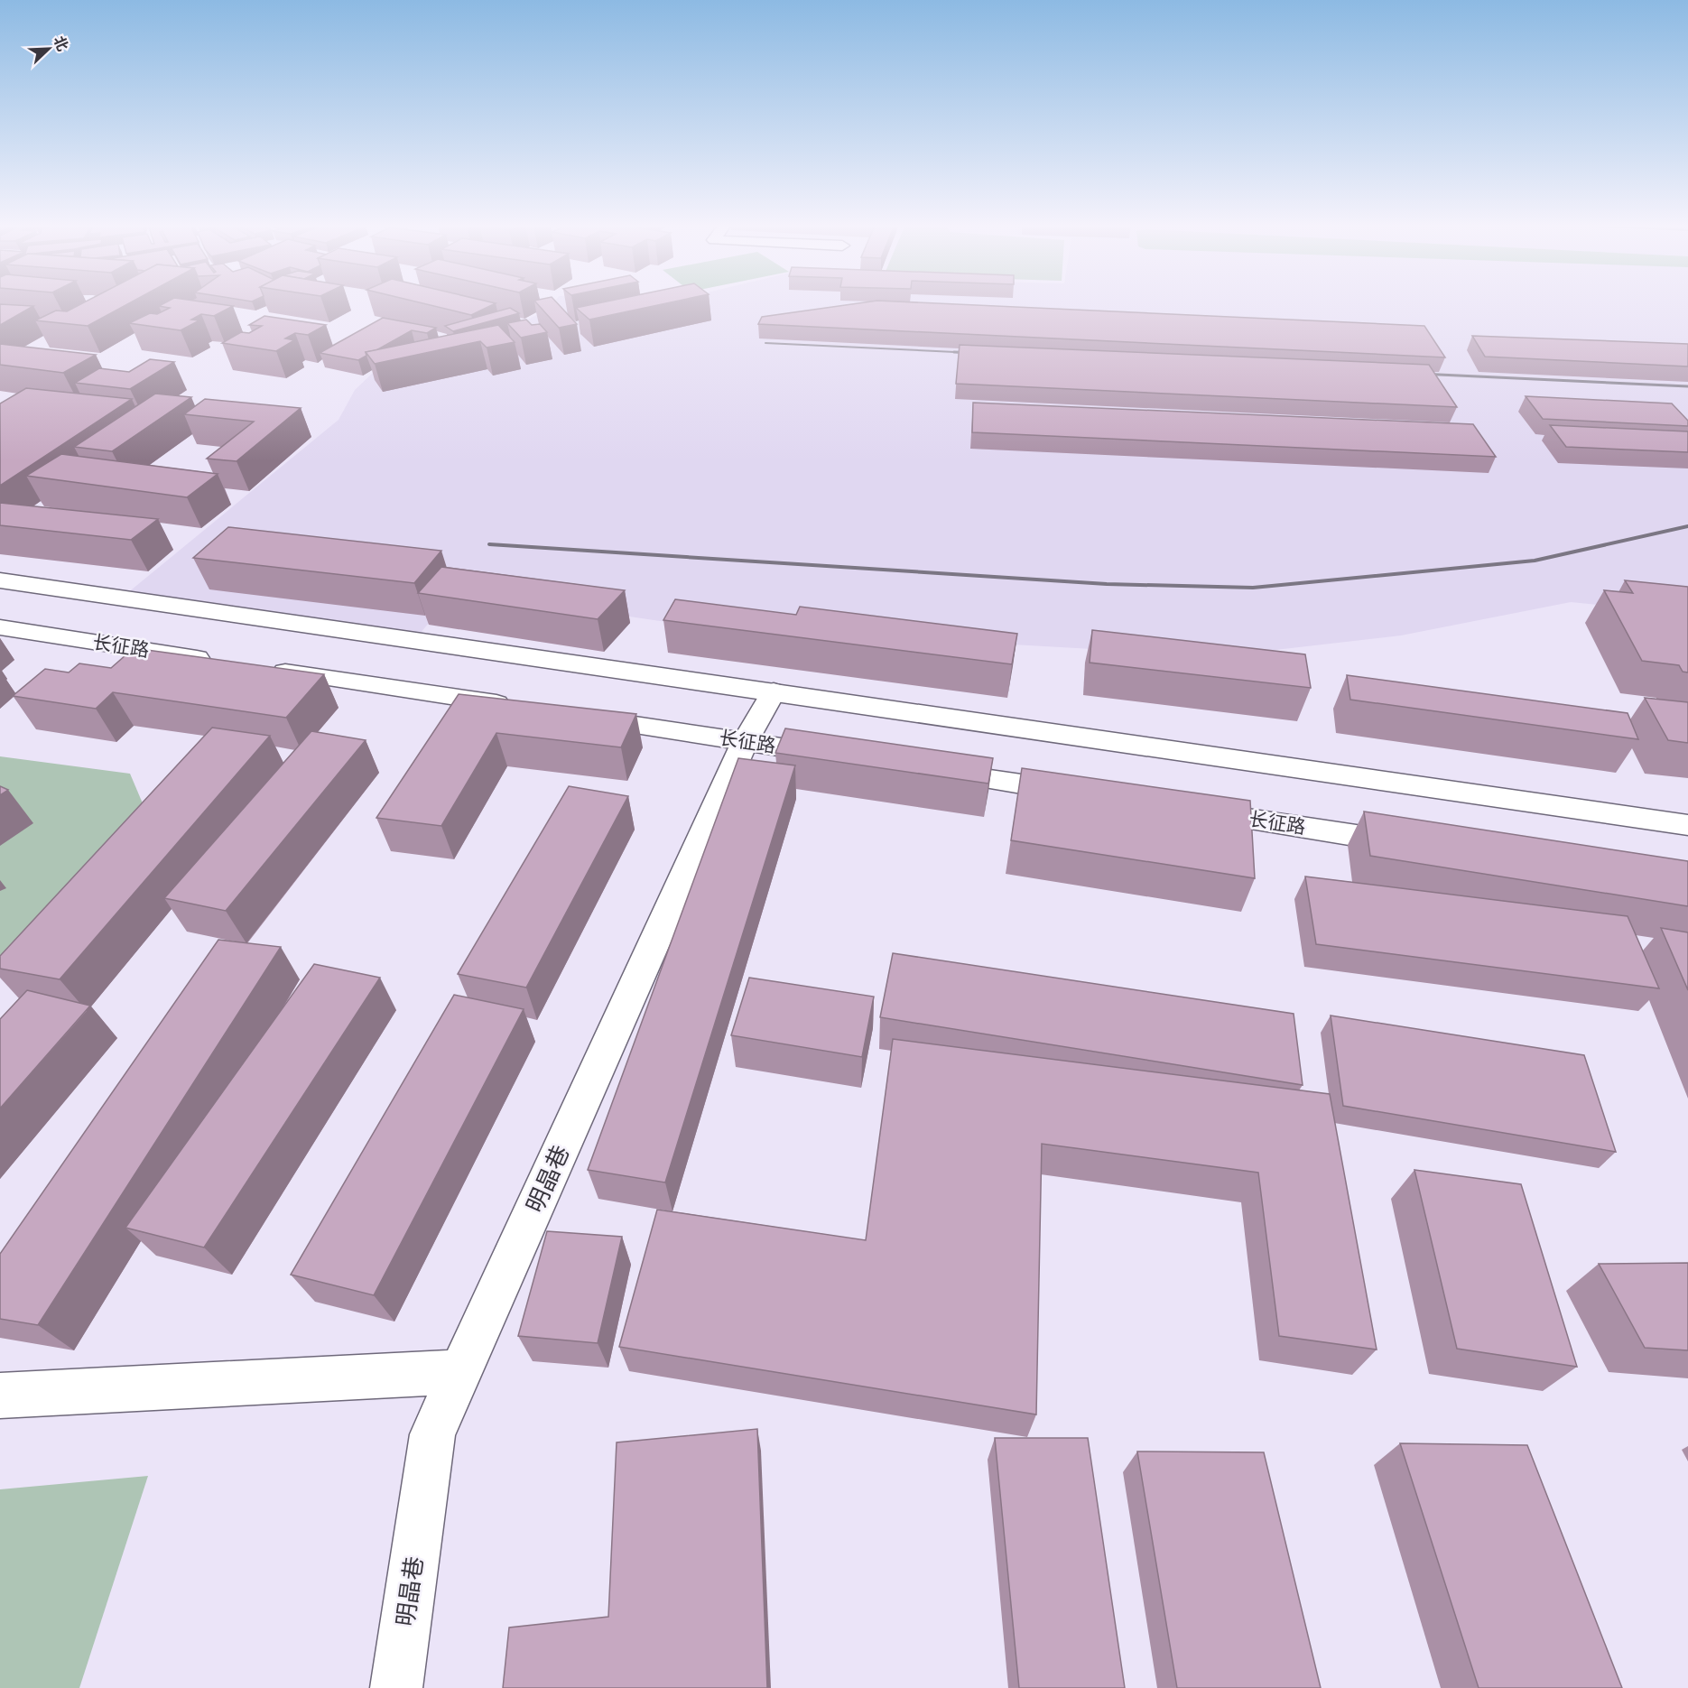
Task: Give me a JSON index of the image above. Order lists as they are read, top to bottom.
{
  "streets": {
    "main road": ["长征路", "明晶巷"]
  },
  "crossings": [
    ["长征路", "明晶巷"]
  ],
  "north": "top right"
}
